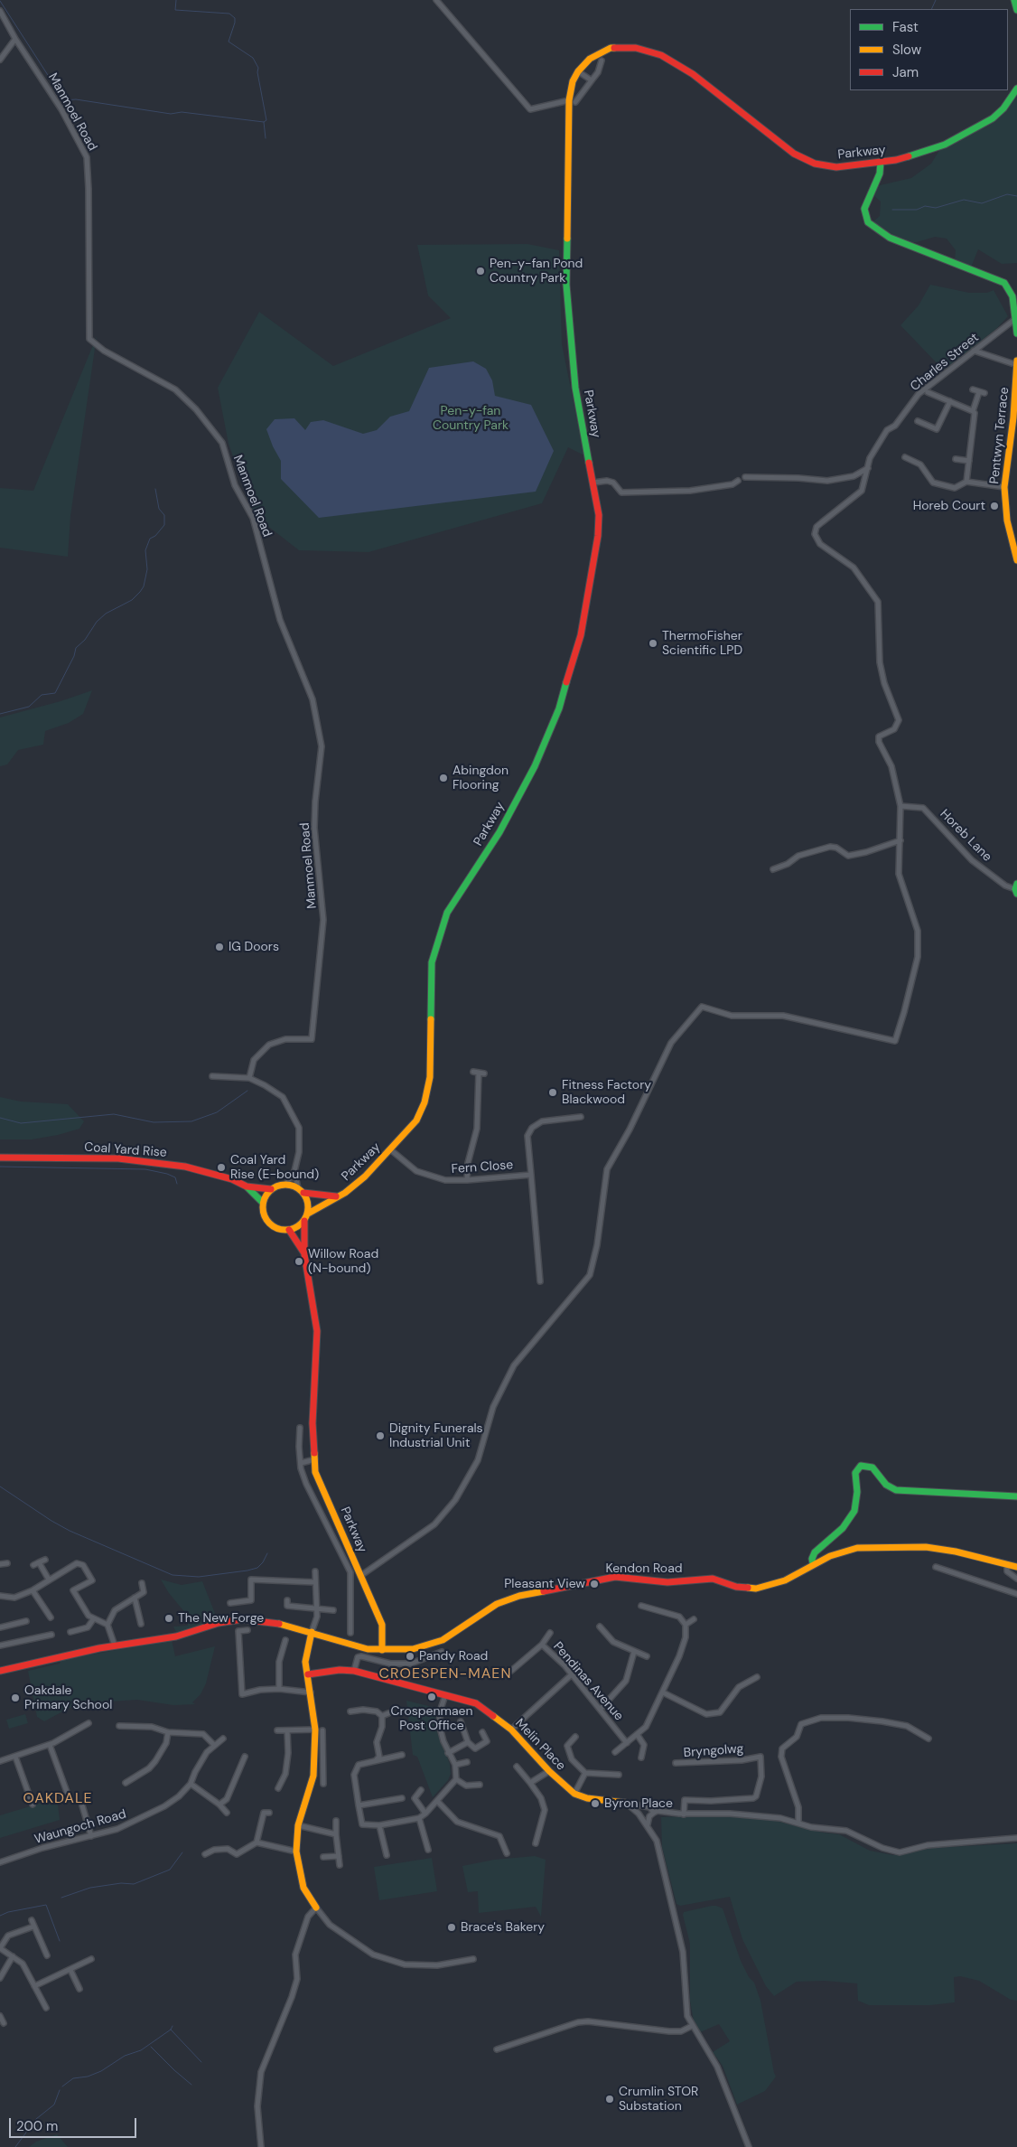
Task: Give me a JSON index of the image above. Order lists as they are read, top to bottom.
{
  "streets": {
    "street": [
      "Manmoel Road",
      "Parkway",
      "Charles Street",
      "Pentwyn Terrace",
      "Horeb Lane",
      "Coal Yard Rise",
      "Fern Close",
      "Kendon Road",
      "Pendinas Avenue",
      "Melin Place",
      "Bryngolwg",
      "Waungoch Road"
    ]
  },
  "crossings": [
    ["Parkway", "Coal Yard Rise"],
    ["Parkway", "Fern Close"],
    ["Parkway", "Kendon Road"],
    ["Charles Street", "Horeb Lane"]
  ],
  "districts": ["CROESPEN-MAEN", "OAKDALE"],
  "parks": ["Pen-y-fan Country Park"],
  "places": [
    "Pen-y-fan Pond Country Park",
    "Horeb Court",
    "ThermoFisher Scientific LPD",
    "Abingdon Flooring",
    "IG Doors",
    "Fitness Factory Blackwood",
    "Coal Yard Rise (E-bound)",
    "Willow Road (N-bound)",
    "Dignity Funerals Industrial Unit",
    "Pleasant View",
    "The New Forge",
    "Pandy Road",
    "Crospenmaen Post Office",
    "Oakdale Primary School",
    "Byron Place",
    "Brace's Bakery",
    "Crumlin STOR Substation"
  ],
  "legend": ["Fast", "Slow", "Jam"],
  "scale_bar": "200 m"
}
